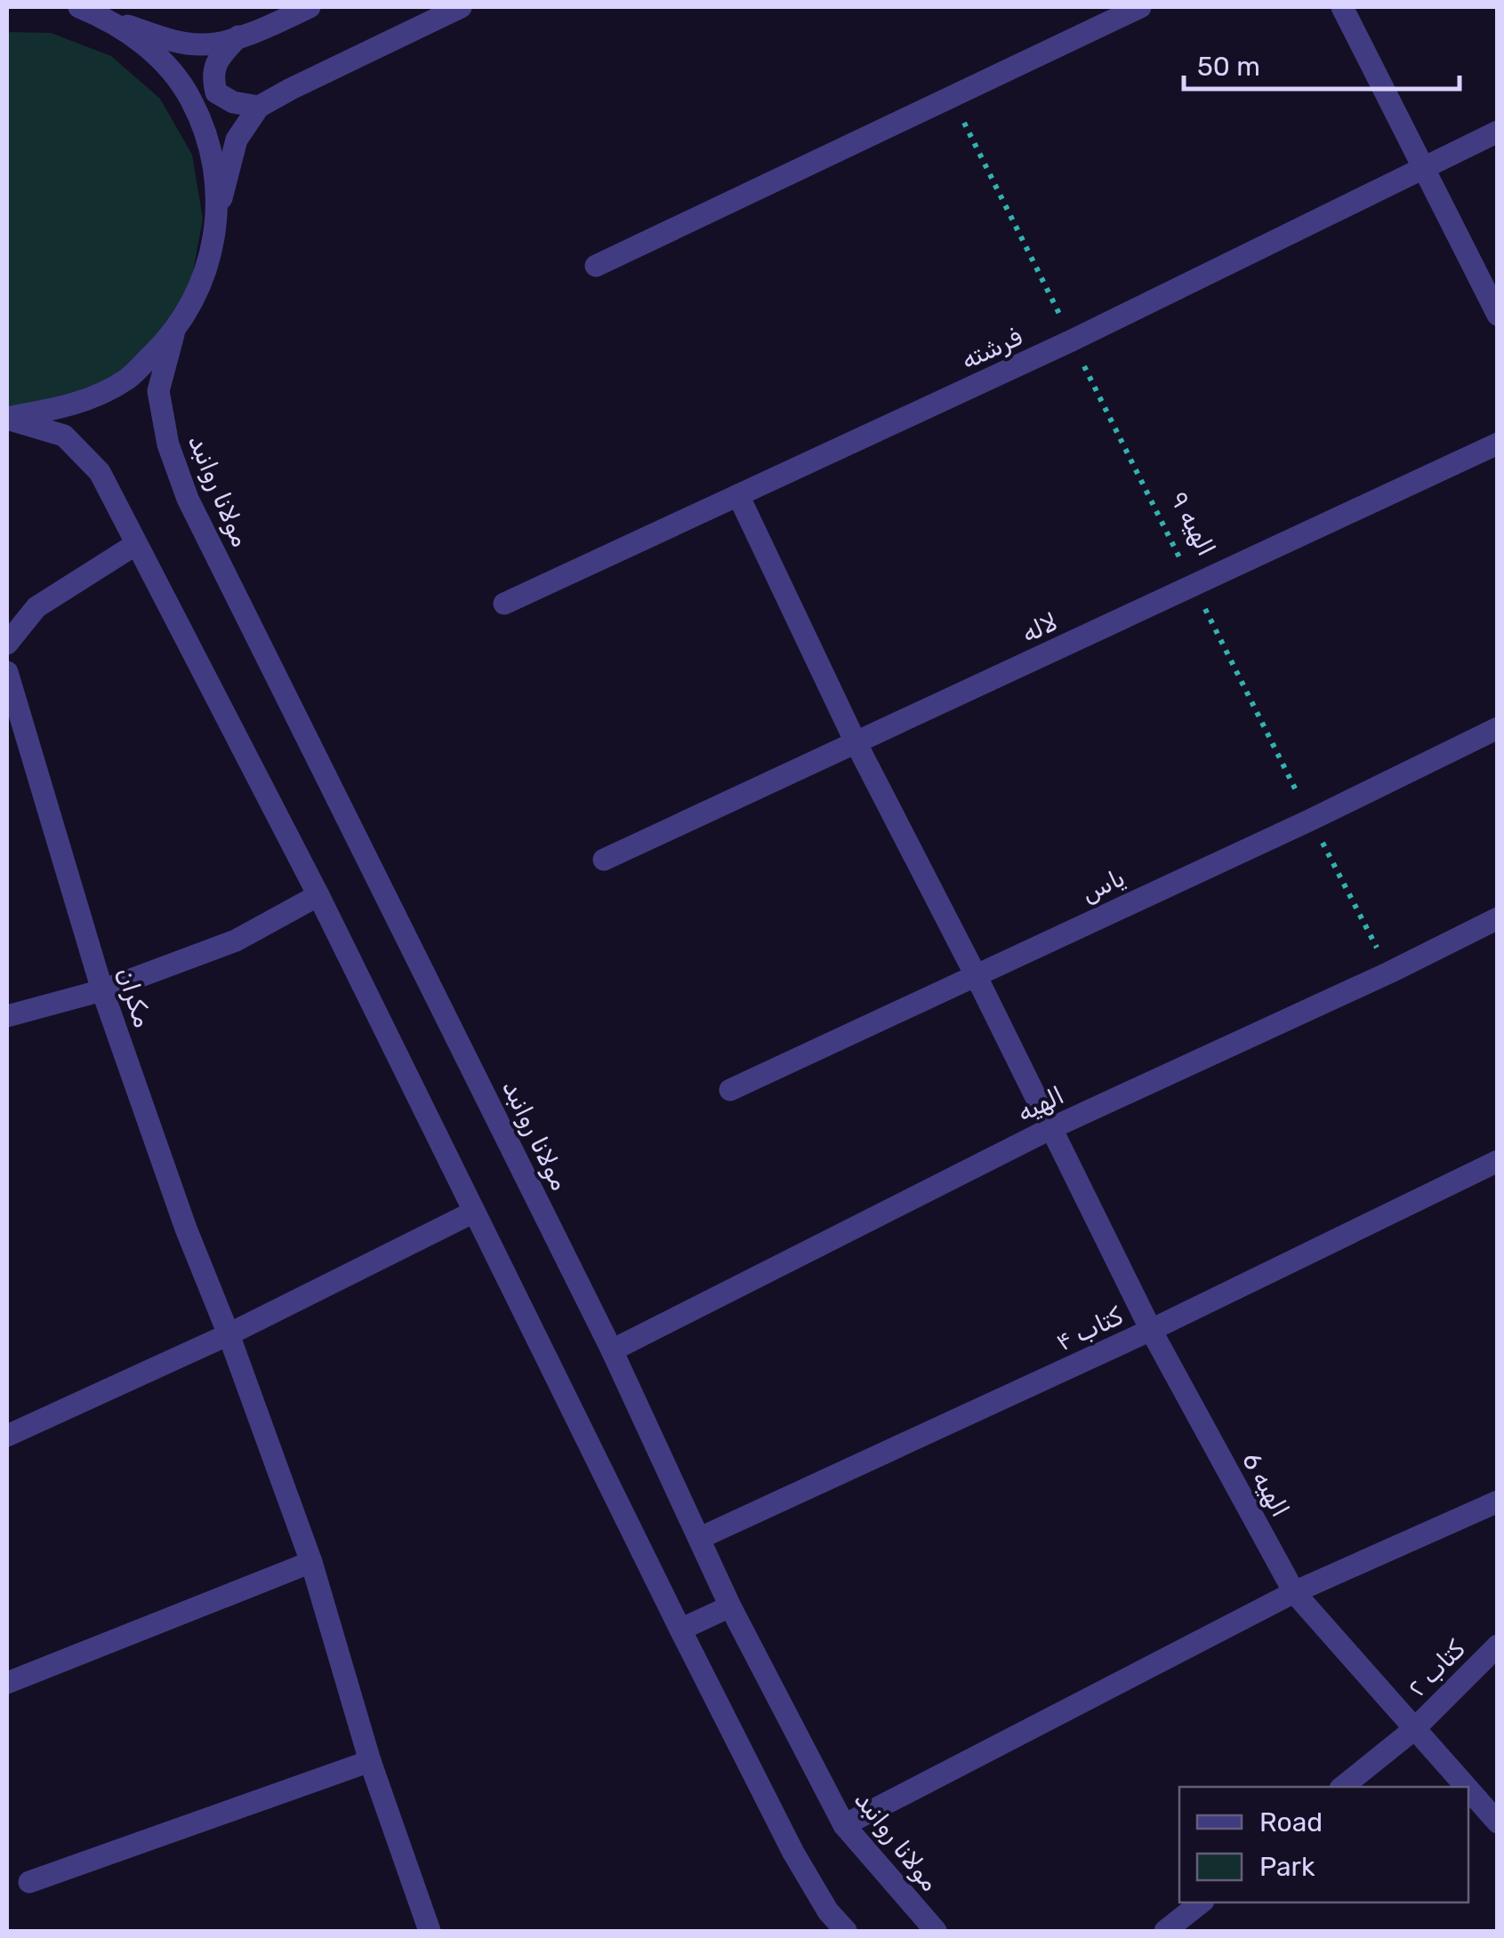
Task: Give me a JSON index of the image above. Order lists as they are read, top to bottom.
{
  "streets": {
    "street": [
      "فرشته",
      "مولانا روانبد",
      "لاله",
      "یاس",
      "مکران",
      "الهیه",
      "کتاب ۴",
      "الهیه 6",
      "کتاب ۲"
    ],
    "path": ["الهیه ۹"]
  },
  "crossings": [
    ["فرشته", "الهیه ۹"],
    ["مولانا روانبد", "الهیه"],
    ["مولانا روانبد", "کتاب ۴"],
    ["الهیه ۹", "لاله"],
    ["الهیه ۹", "یاس"],
    ["الهیه ۹", "الهیه"],
    ["الهیه", "الهیه 6"],
    ["کتاب ۴", "الهیه 6"],
    ["الهیه 6", "کتاب ۲"]
  ],
  "legend": ["Road", "Park"],
  "scale_bar": "50 m"
}
